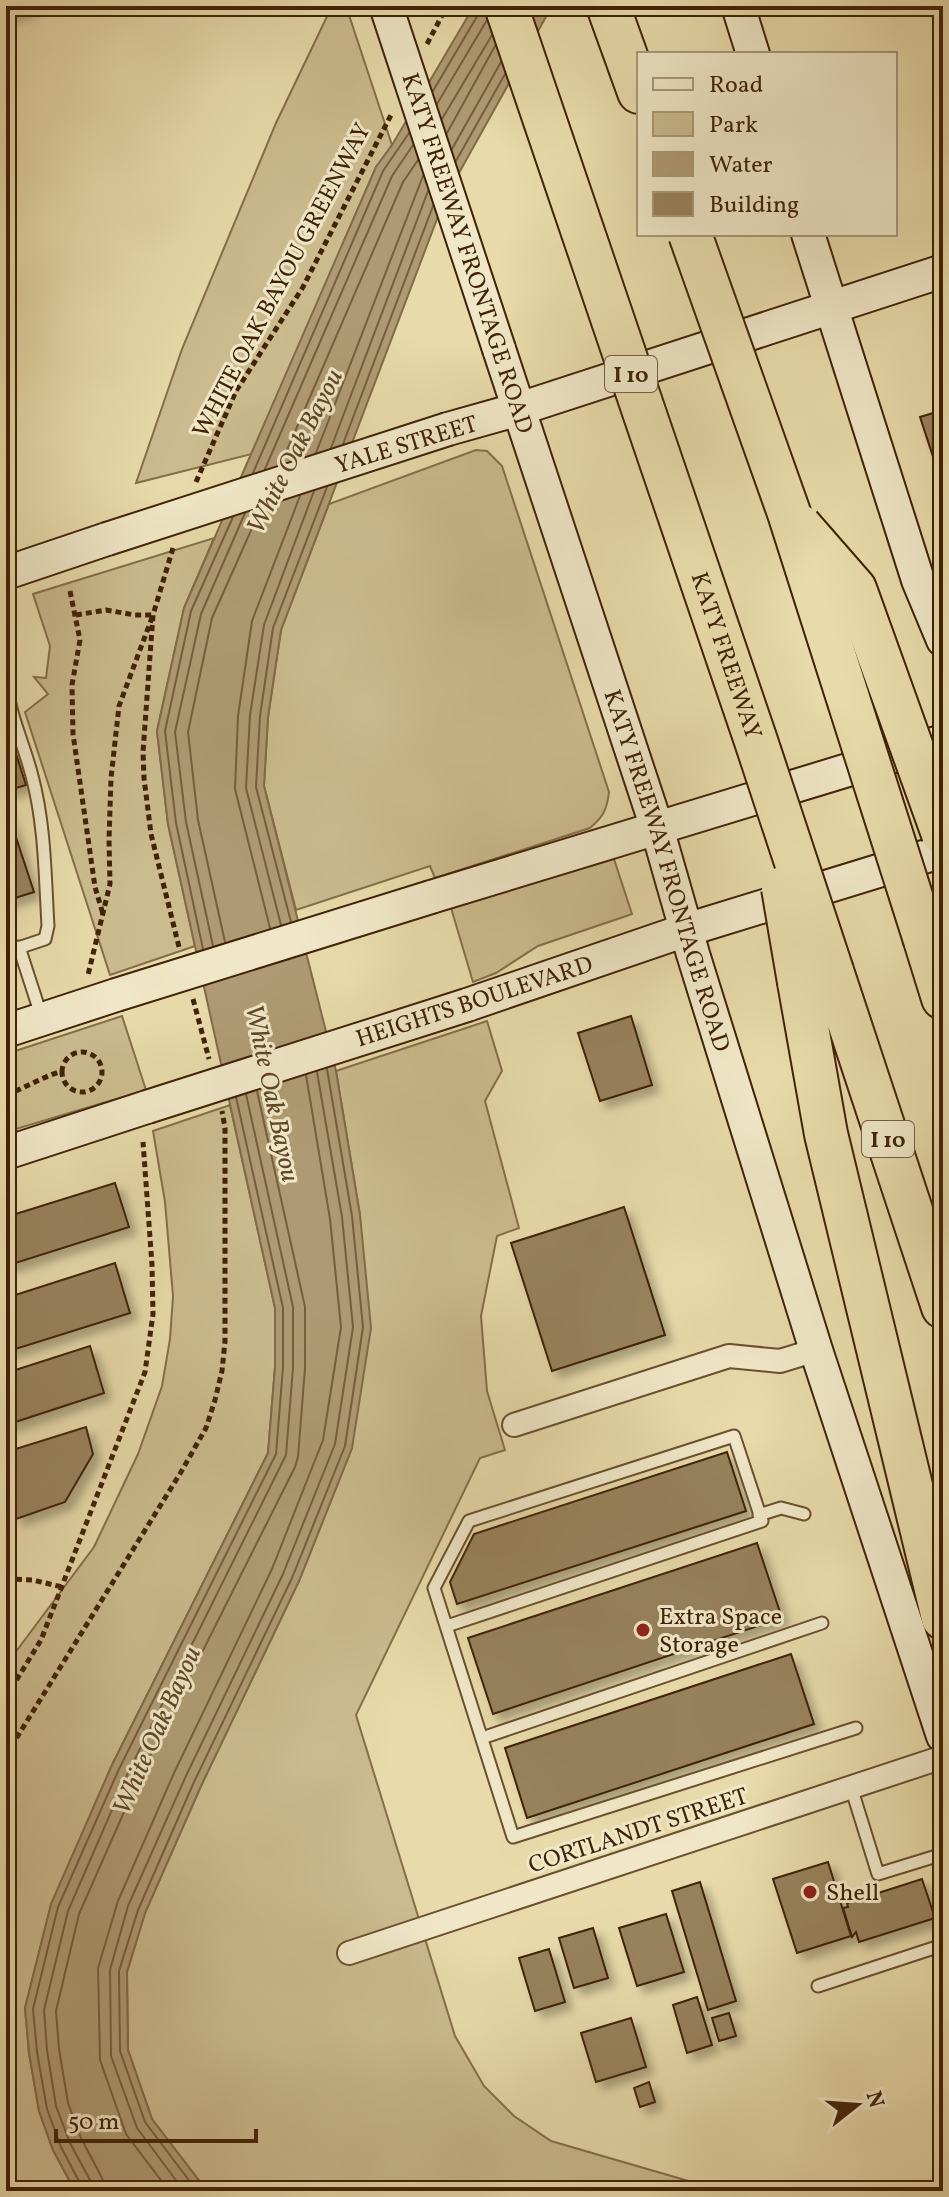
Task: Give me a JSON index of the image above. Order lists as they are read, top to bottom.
{
  "streets": {
    "highway": ["I 10", "KATY FREEWAY"],
    "main road": ["KATY FREEWAY FRONTAGE ROAD", "YALE STREET", "HEIGHTS BOULEVARD"],
    "street": ["CORTLANDT STREET"],
    "path": ["WHITE OAK BAYOU GREENWAY"]
  },
  "crossings": [
    ["KATY FREEWAY FRONTAGE ROAD", "YALE STREET"],
    ["KATY FREEWAY FRONTAGE ROAD", "HEIGHTS BOULEVARD"],
    ["I 10", "KATY FREEWAY"]
  ],
  "water": ["White Oak Bayou"],
  "places": ["Extra Space Storage", "Shell"],
  "legend": [
    "Road",
    "Park",
    "Water",
    "Building"
  ],
  "scale_bar": "50 m",
  "north": "right"
}
